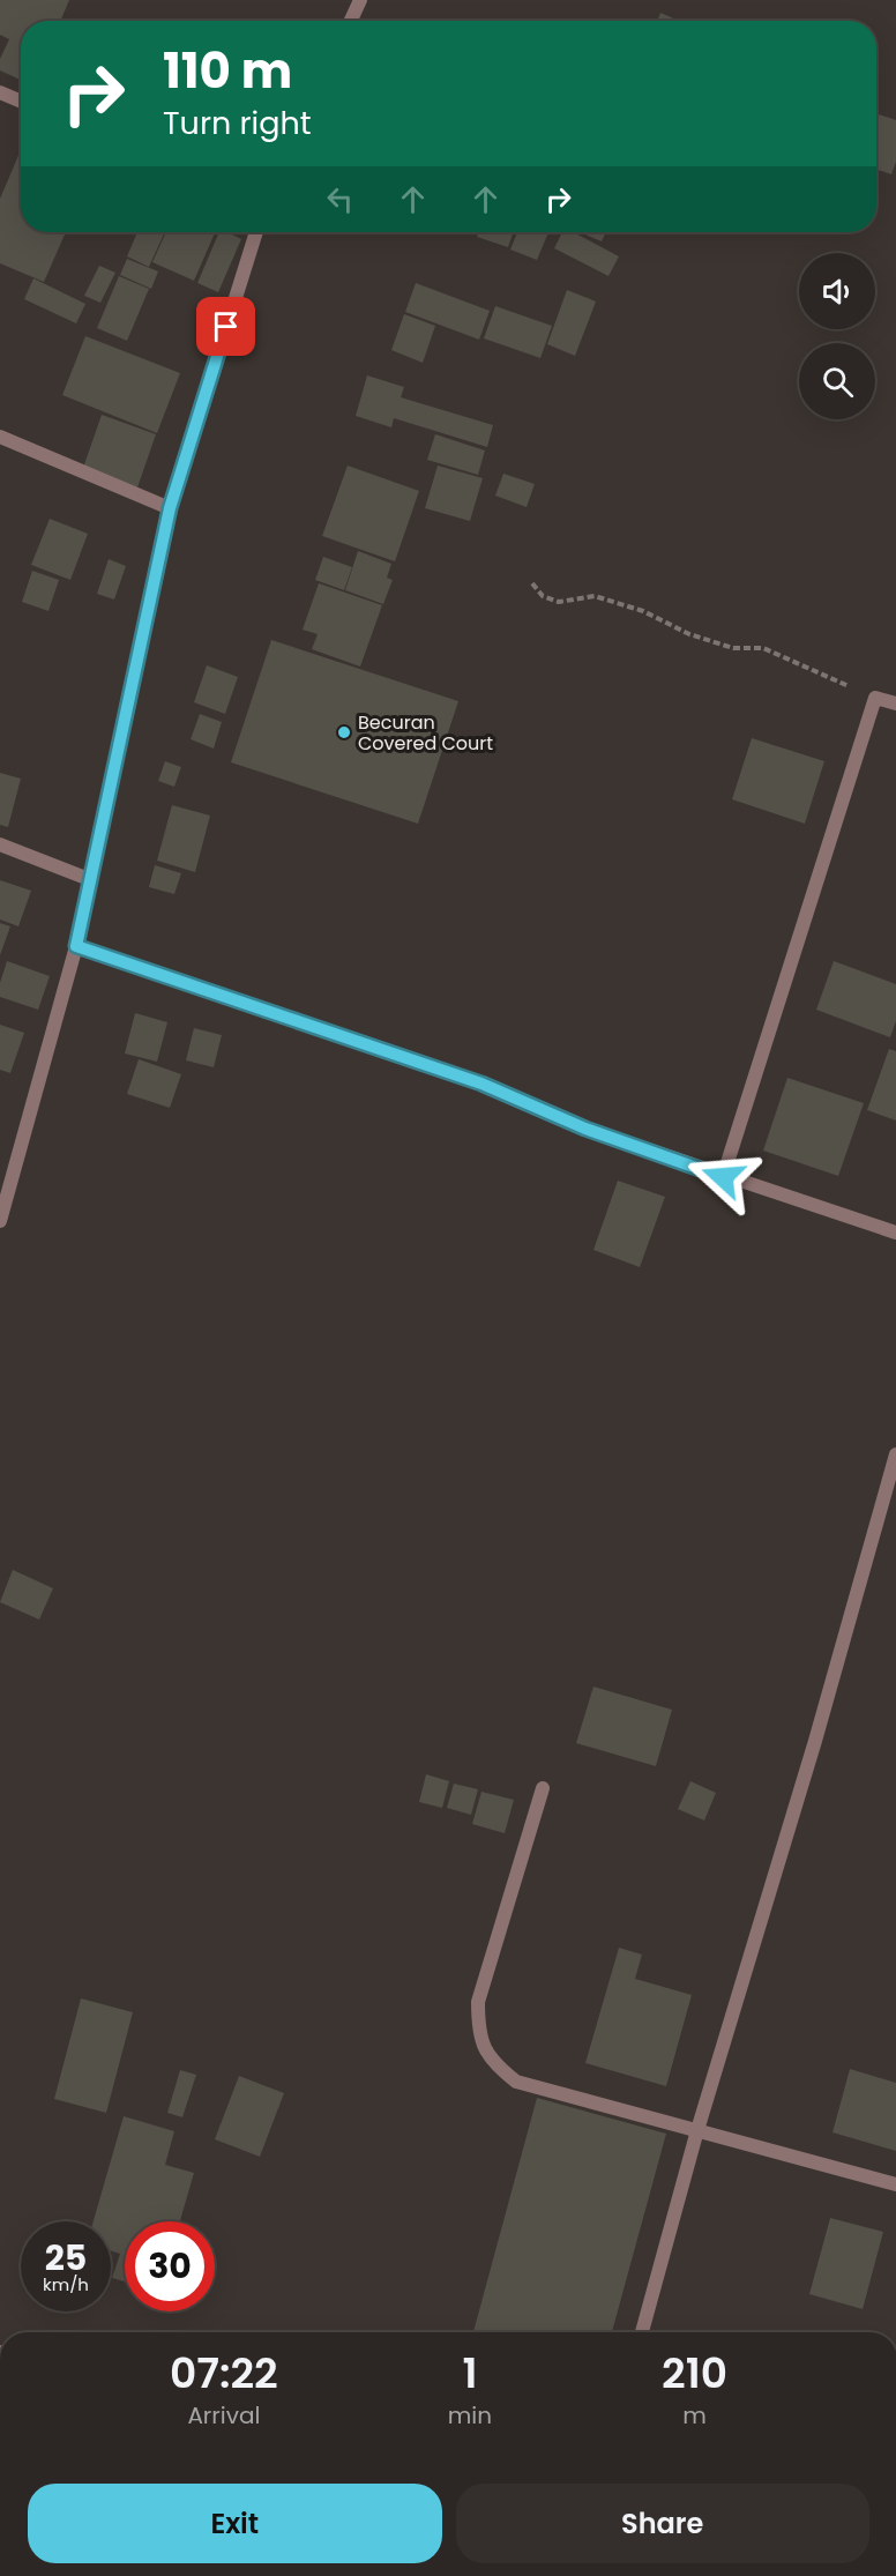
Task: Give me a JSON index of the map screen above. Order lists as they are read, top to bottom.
{
  "places": ["Becuran Covered Court"],
  "page": {
    "turn": ["110 m", "Turn right"],
    "speed": "25 km/h",
    "limit": "30",
    "eta": [
      "07:22",
      "Arrival",
      "1",
      "min",
      "210",
      "m"
    ],
    "buttons": ["Exit", "Share"]
  }
}
